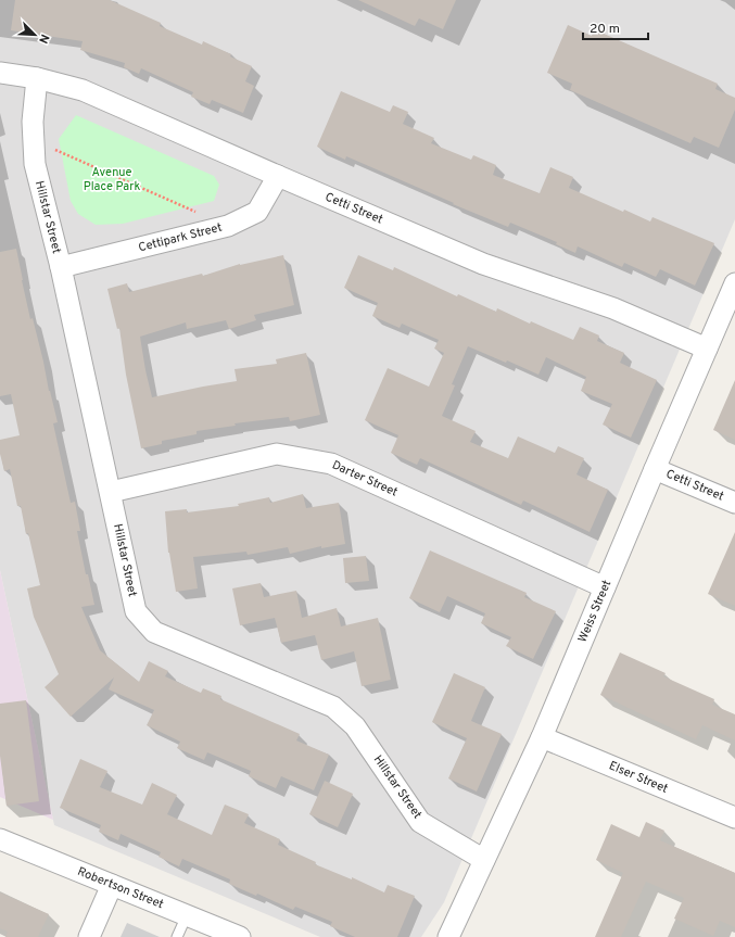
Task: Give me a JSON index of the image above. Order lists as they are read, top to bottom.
{
  "streets": {
    "street": [
      "Cetti Street",
      "Hillstar Street",
      "Cettipark Street",
      "Darter Street",
      "Weiss Street",
      "Elser Street",
      "Robertson Street"
    ]
  },
  "crossings": [
    ["Cetti Street", "Hillstar Street"],
    ["Cetti Street", "Cettipark Street"],
    ["Cetti Street", "Weiss Street"],
    ["Hillstar Street", "Cettipark Street"],
    ["Hillstar Street", "Darter Street"],
    ["Hillstar Street", "Weiss Street"],
    ["Darter Street", "Weiss Street"],
    ["Weiss Street", "Elser Street"]
  ],
  "parks": ["Avenue Place Park"],
  "scale_bar": "20 m",
  "north": "bottom right"
}
